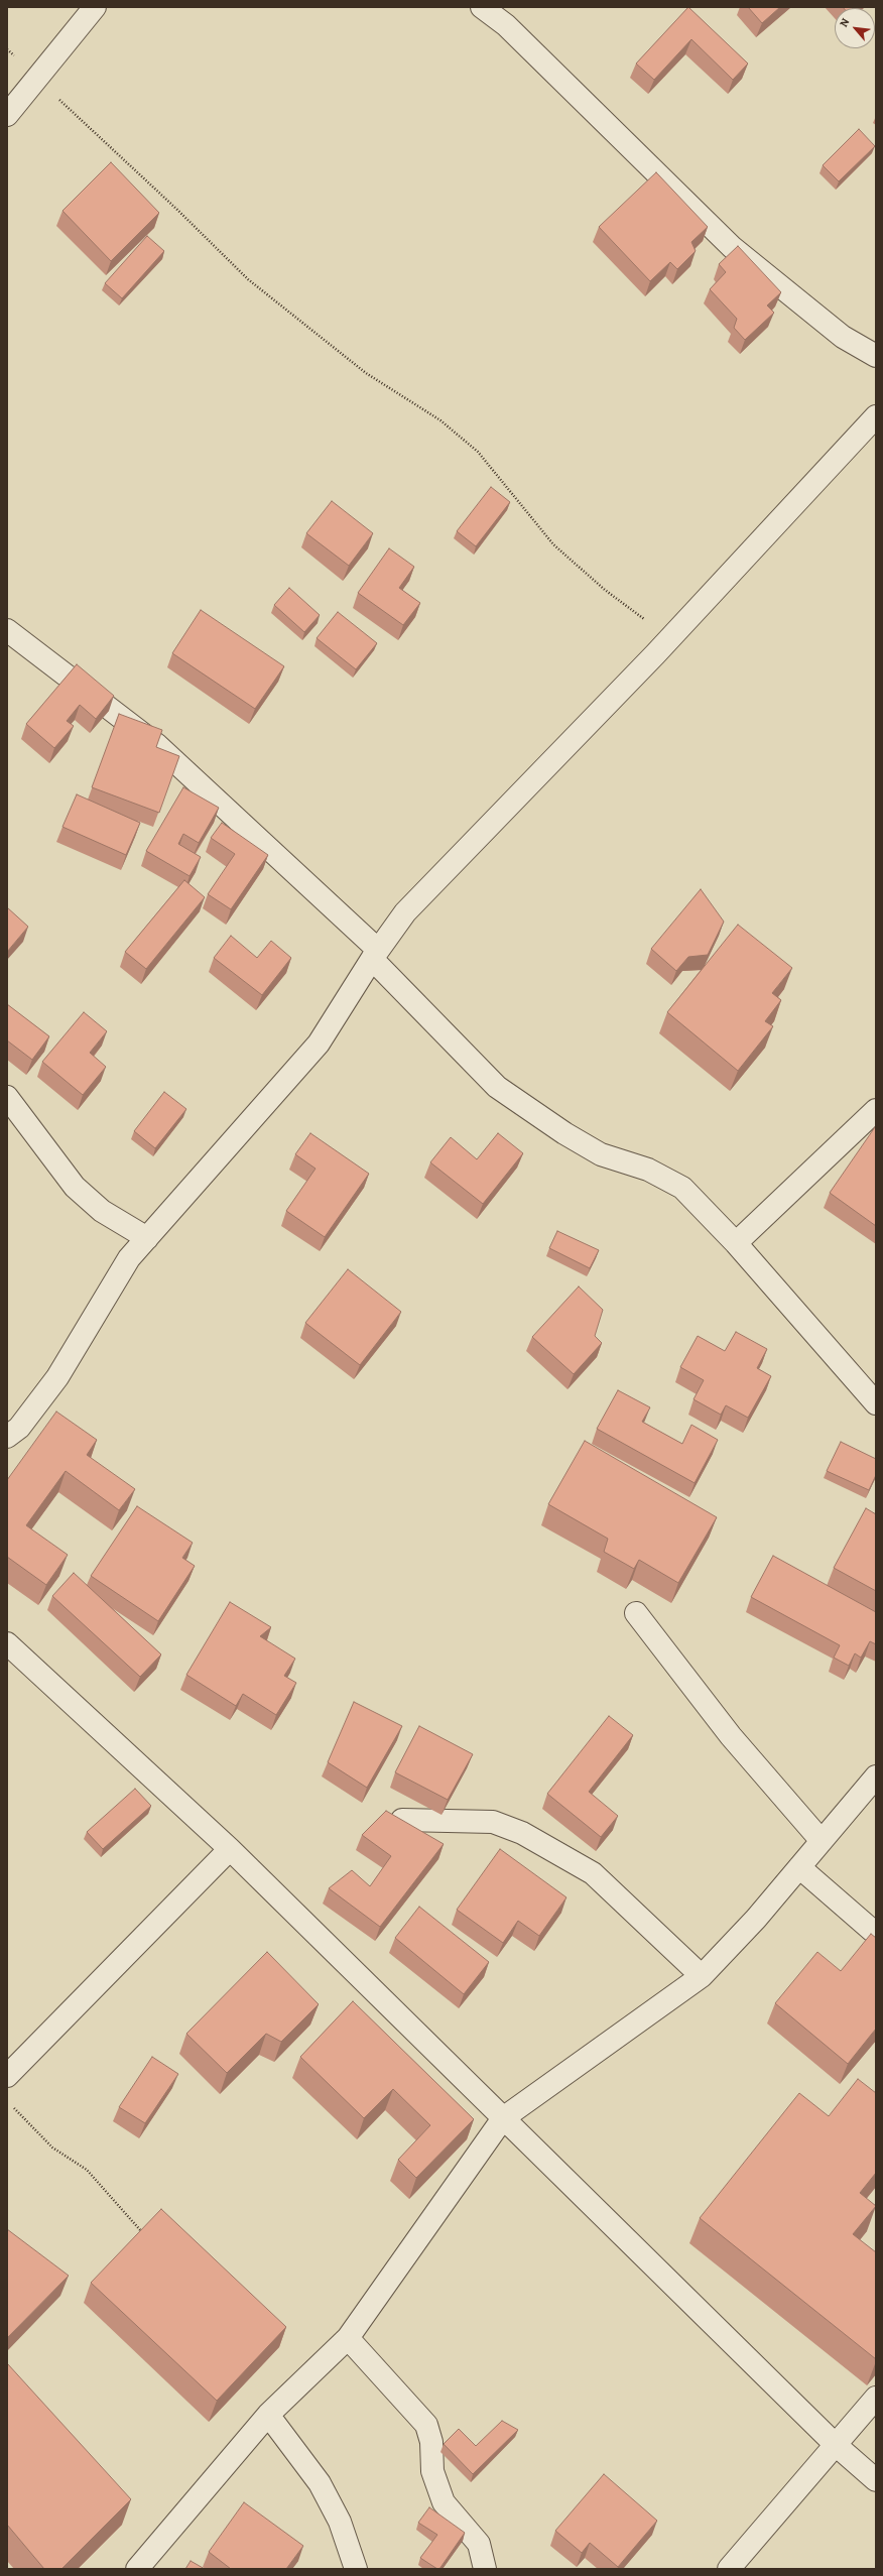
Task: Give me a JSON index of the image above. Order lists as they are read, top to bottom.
{
  "north": "top left"
}
